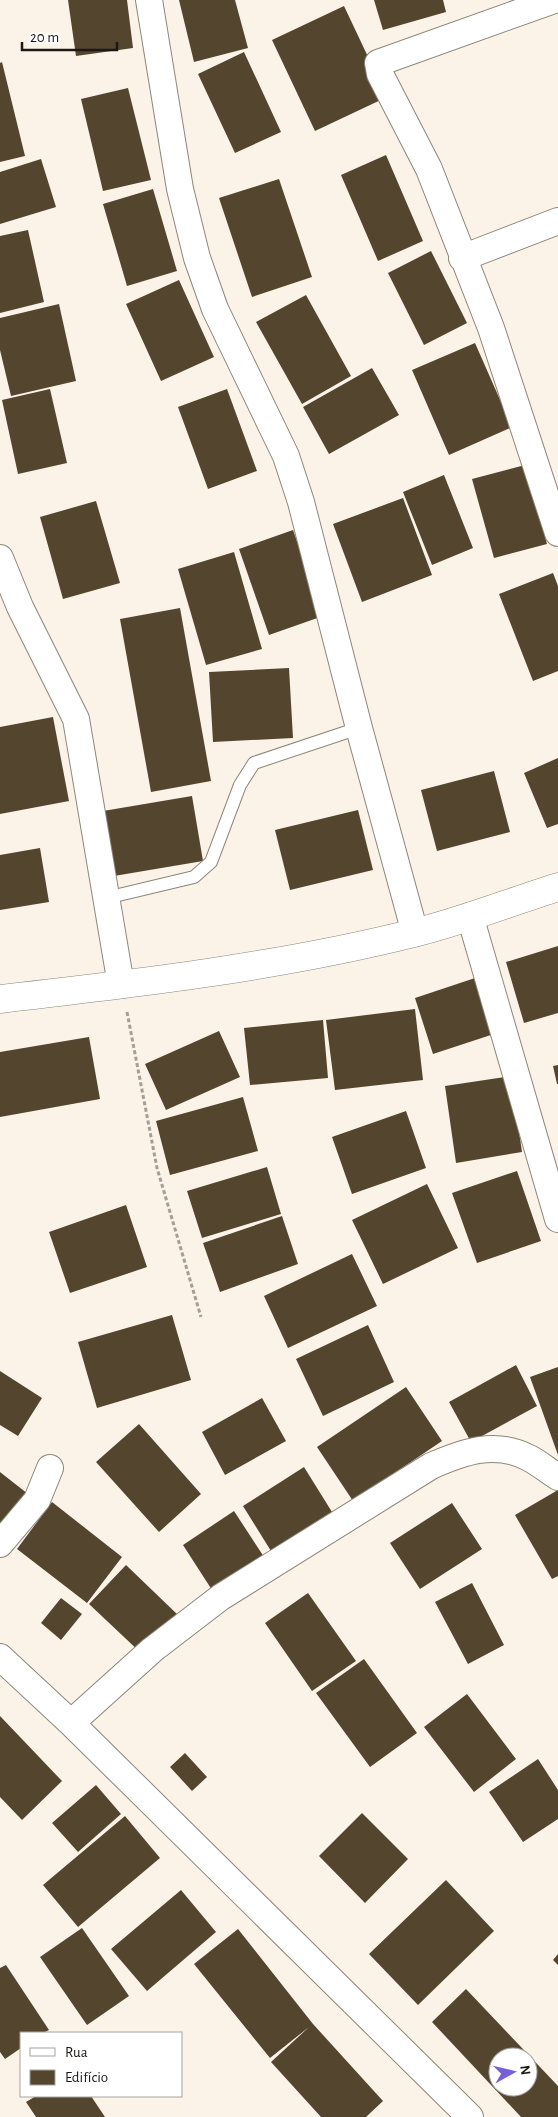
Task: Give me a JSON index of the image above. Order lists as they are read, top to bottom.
{
  "legend": ["Rua", "Edifício"],
  "scale_bar": "20 m",
  "north": "right"
}
